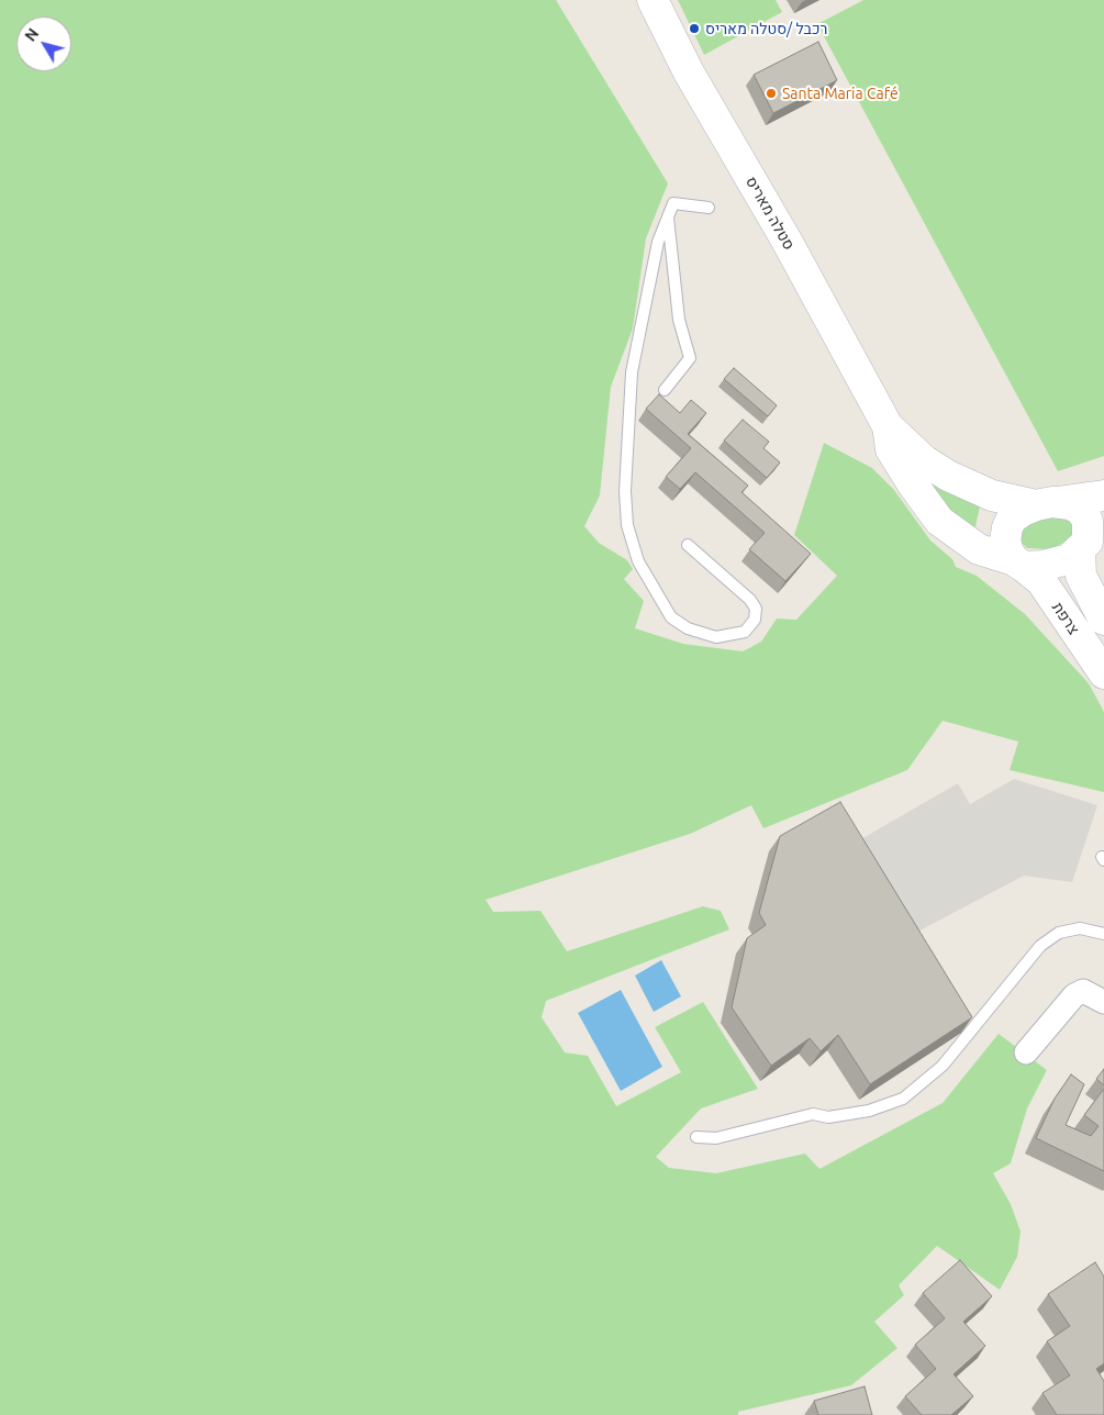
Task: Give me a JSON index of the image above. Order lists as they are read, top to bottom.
{
  "streets": {
    "street": ["סטלה מאריס", "צרפת"]
  },
  "crossings": [
    ["סטלה מאריס", "צרפת"]
  ],
  "places": ["רכבל /סטלה מאריס", "Santa Maria Café"],
  "north": "top left"
}
